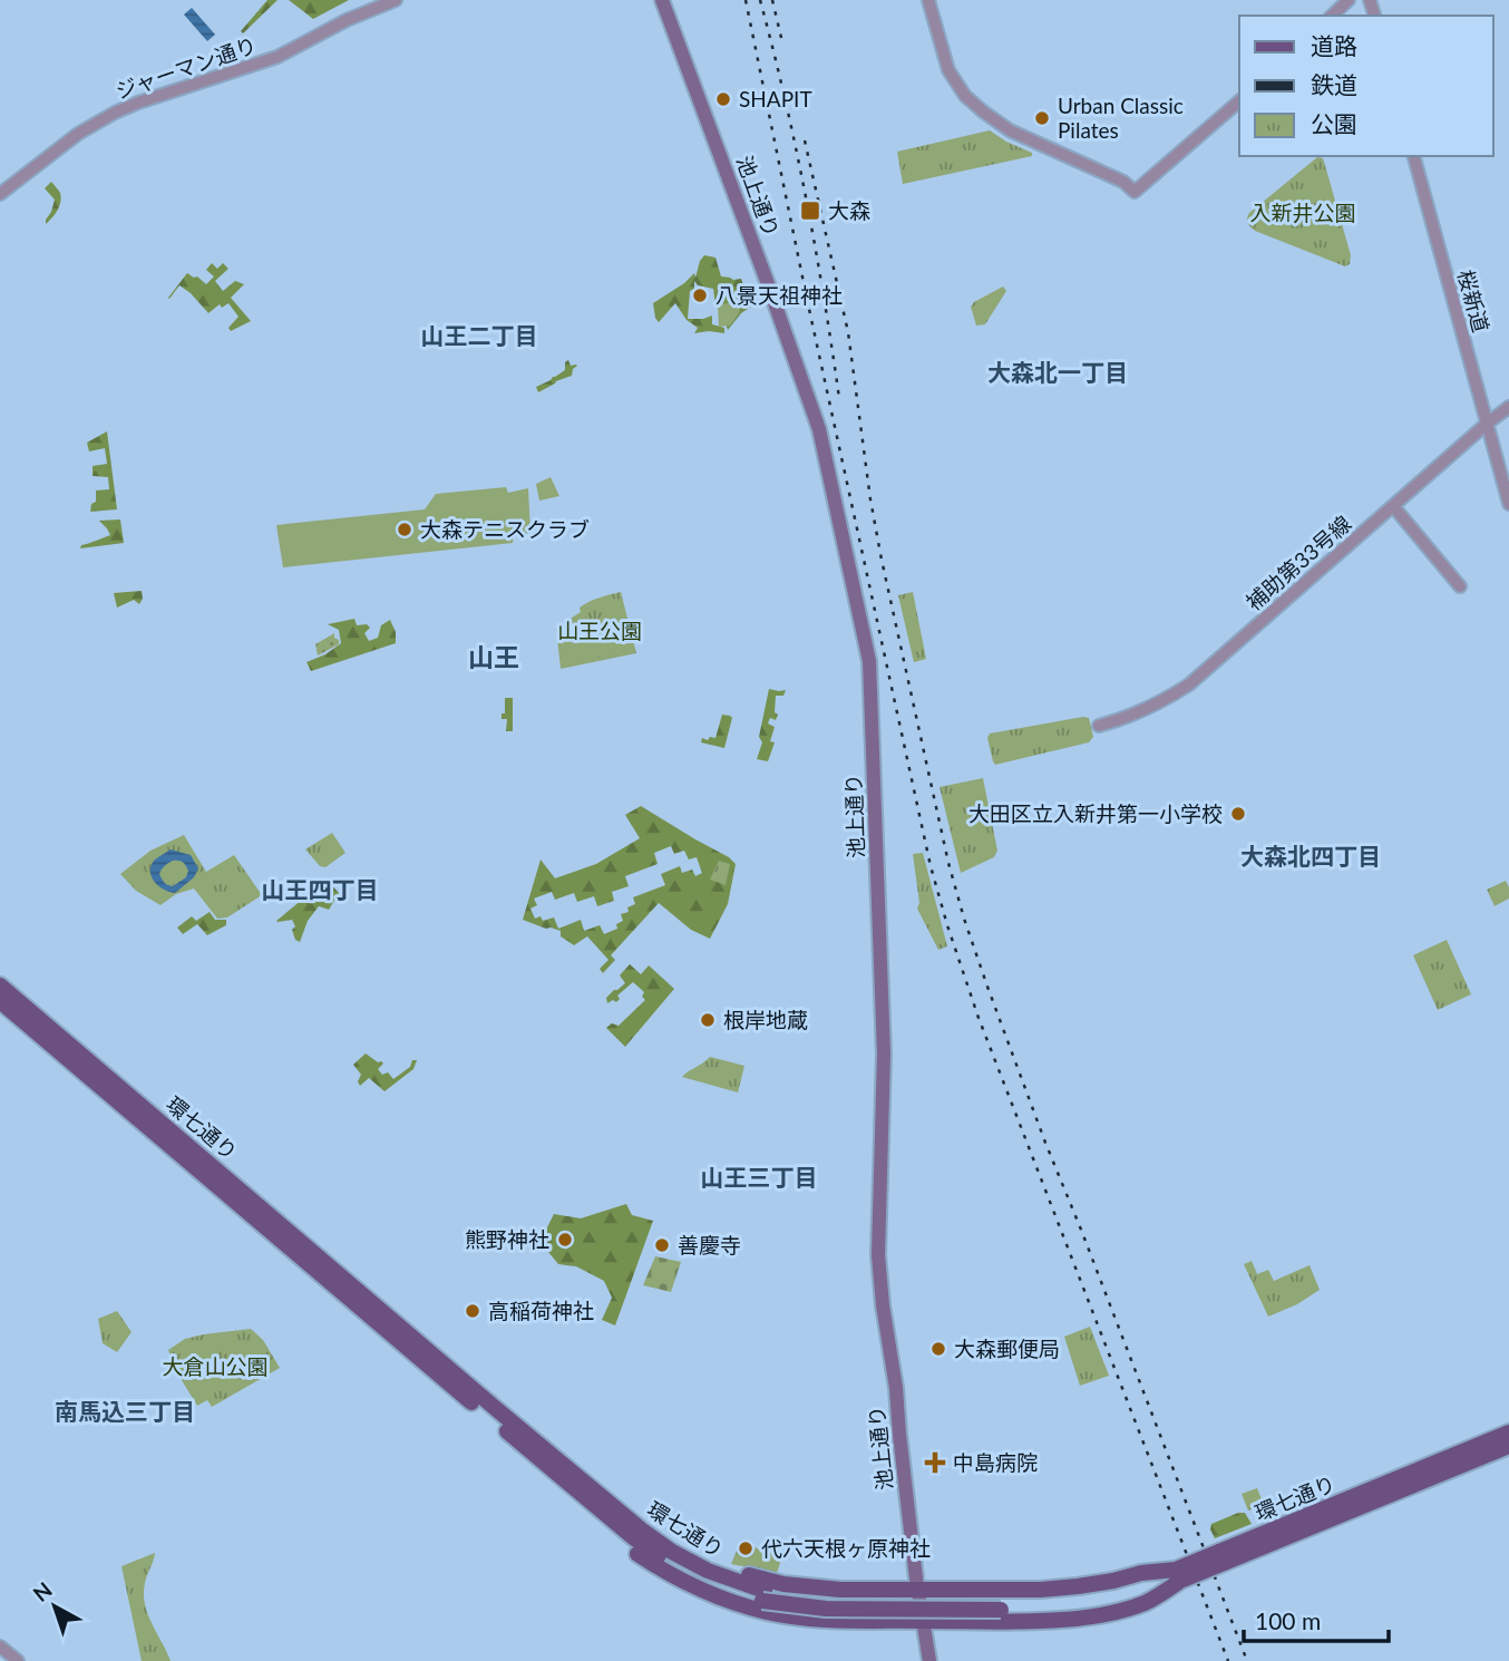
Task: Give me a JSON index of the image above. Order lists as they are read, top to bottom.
{
  "streets": {
    "main road": ["池上通り", "環七通り"],
    "street": ["ジャーマン通り", "桜新道", "補助第33号線"]
  },
  "crossings": [
    ["桜新道", "補助第33号線"]
  ],
  "districts": [
    "山王二丁目",
    "大森北一丁目",
    "山王",
    "大森北四丁目",
    "山王四丁目",
    "山王三丁目",
    "南馬込三丁目"
  ],
  "parks": ["入新井公園", "山王公園", "大倉山公園"],
  "places": {
    "other": [
      "SHAPIT",
      "Urban Classic Pilates",
      "八景天祖神社",
      "大森テニスクラブ",
      "大田区立入新井第一小学校",
      "根岸地蔵",
      "熊野神社",
      "善慶寺",
      "高稲荷神社",
      "大森郵便局",
      "代六天根ヶ原神社"
    ],
    "transit": ["大森"],
    "health": ["中島病院"]
  },
  "legend": ["道路", "鉄道", "公園"],
  "scale_bar": "100 m",
  "north": "top left"
}
